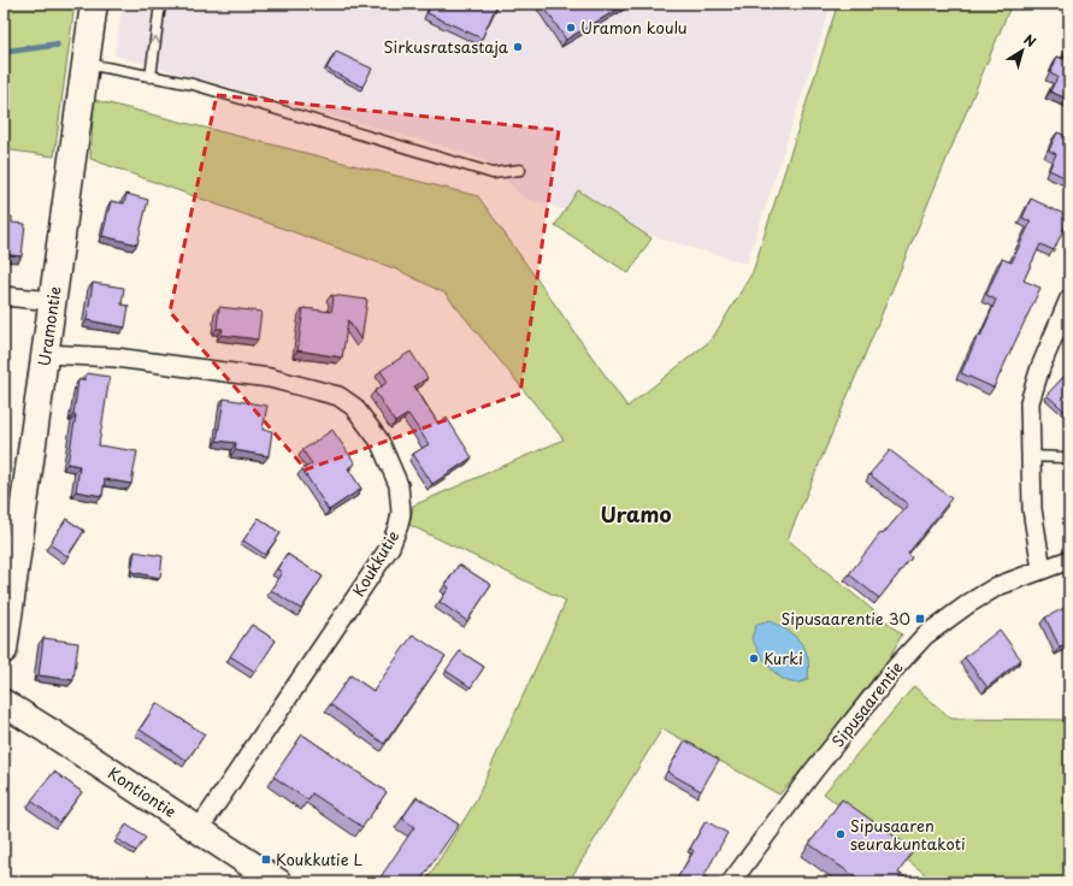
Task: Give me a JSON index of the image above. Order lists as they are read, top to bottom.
{
  "streets": {
    "street": [
      "Uramontie",
      "Koukkutie",
      "Sipusaarentie",
      "Kontiontie"
    ]
  },
  "crossings": [
    ["Uramontie", "Koukkutie"],
    ["Koukkutie", "Kontiontie"]
  ],
  "districts": ["Uramo"],
  "places": {
    "other": [
      "Uramon koulu",
      "Sirkusratsastaja",
      "Kurki",
      "Sipusaaren seurakuntakoti"
    ],
    "transit": ["Sipusaarentie 30", "Koukkutie L"]
  },
  "north": "top right"
}
